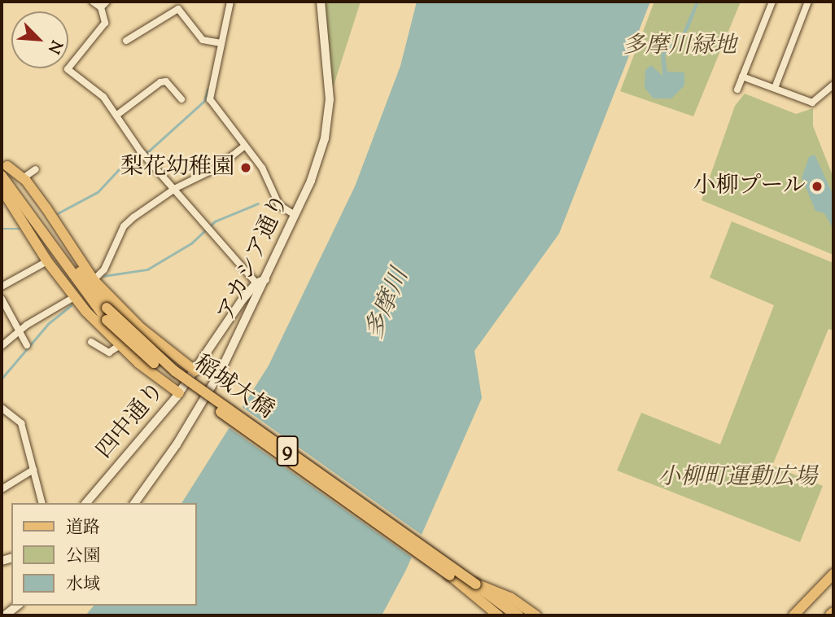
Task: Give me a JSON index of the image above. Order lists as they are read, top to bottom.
{
  "streets": {
    "main road": ["稲城大橋", "9"],
    "street": ["アカシア通り", "四中通り"]
  },
  "crossings": [
    ["アカシア通り", "四中通り"],
    ["稲城大橋", "9"]
  ],
  "water": ["多摩川"],
  "parks": ["多摩川緑地", "小柳町運動広場"],
  "places": ["梨花幼稚園", "小柳プール"],
  "legend": ["道路", "公園", "水域"],
  "north": "bottom right"
}
